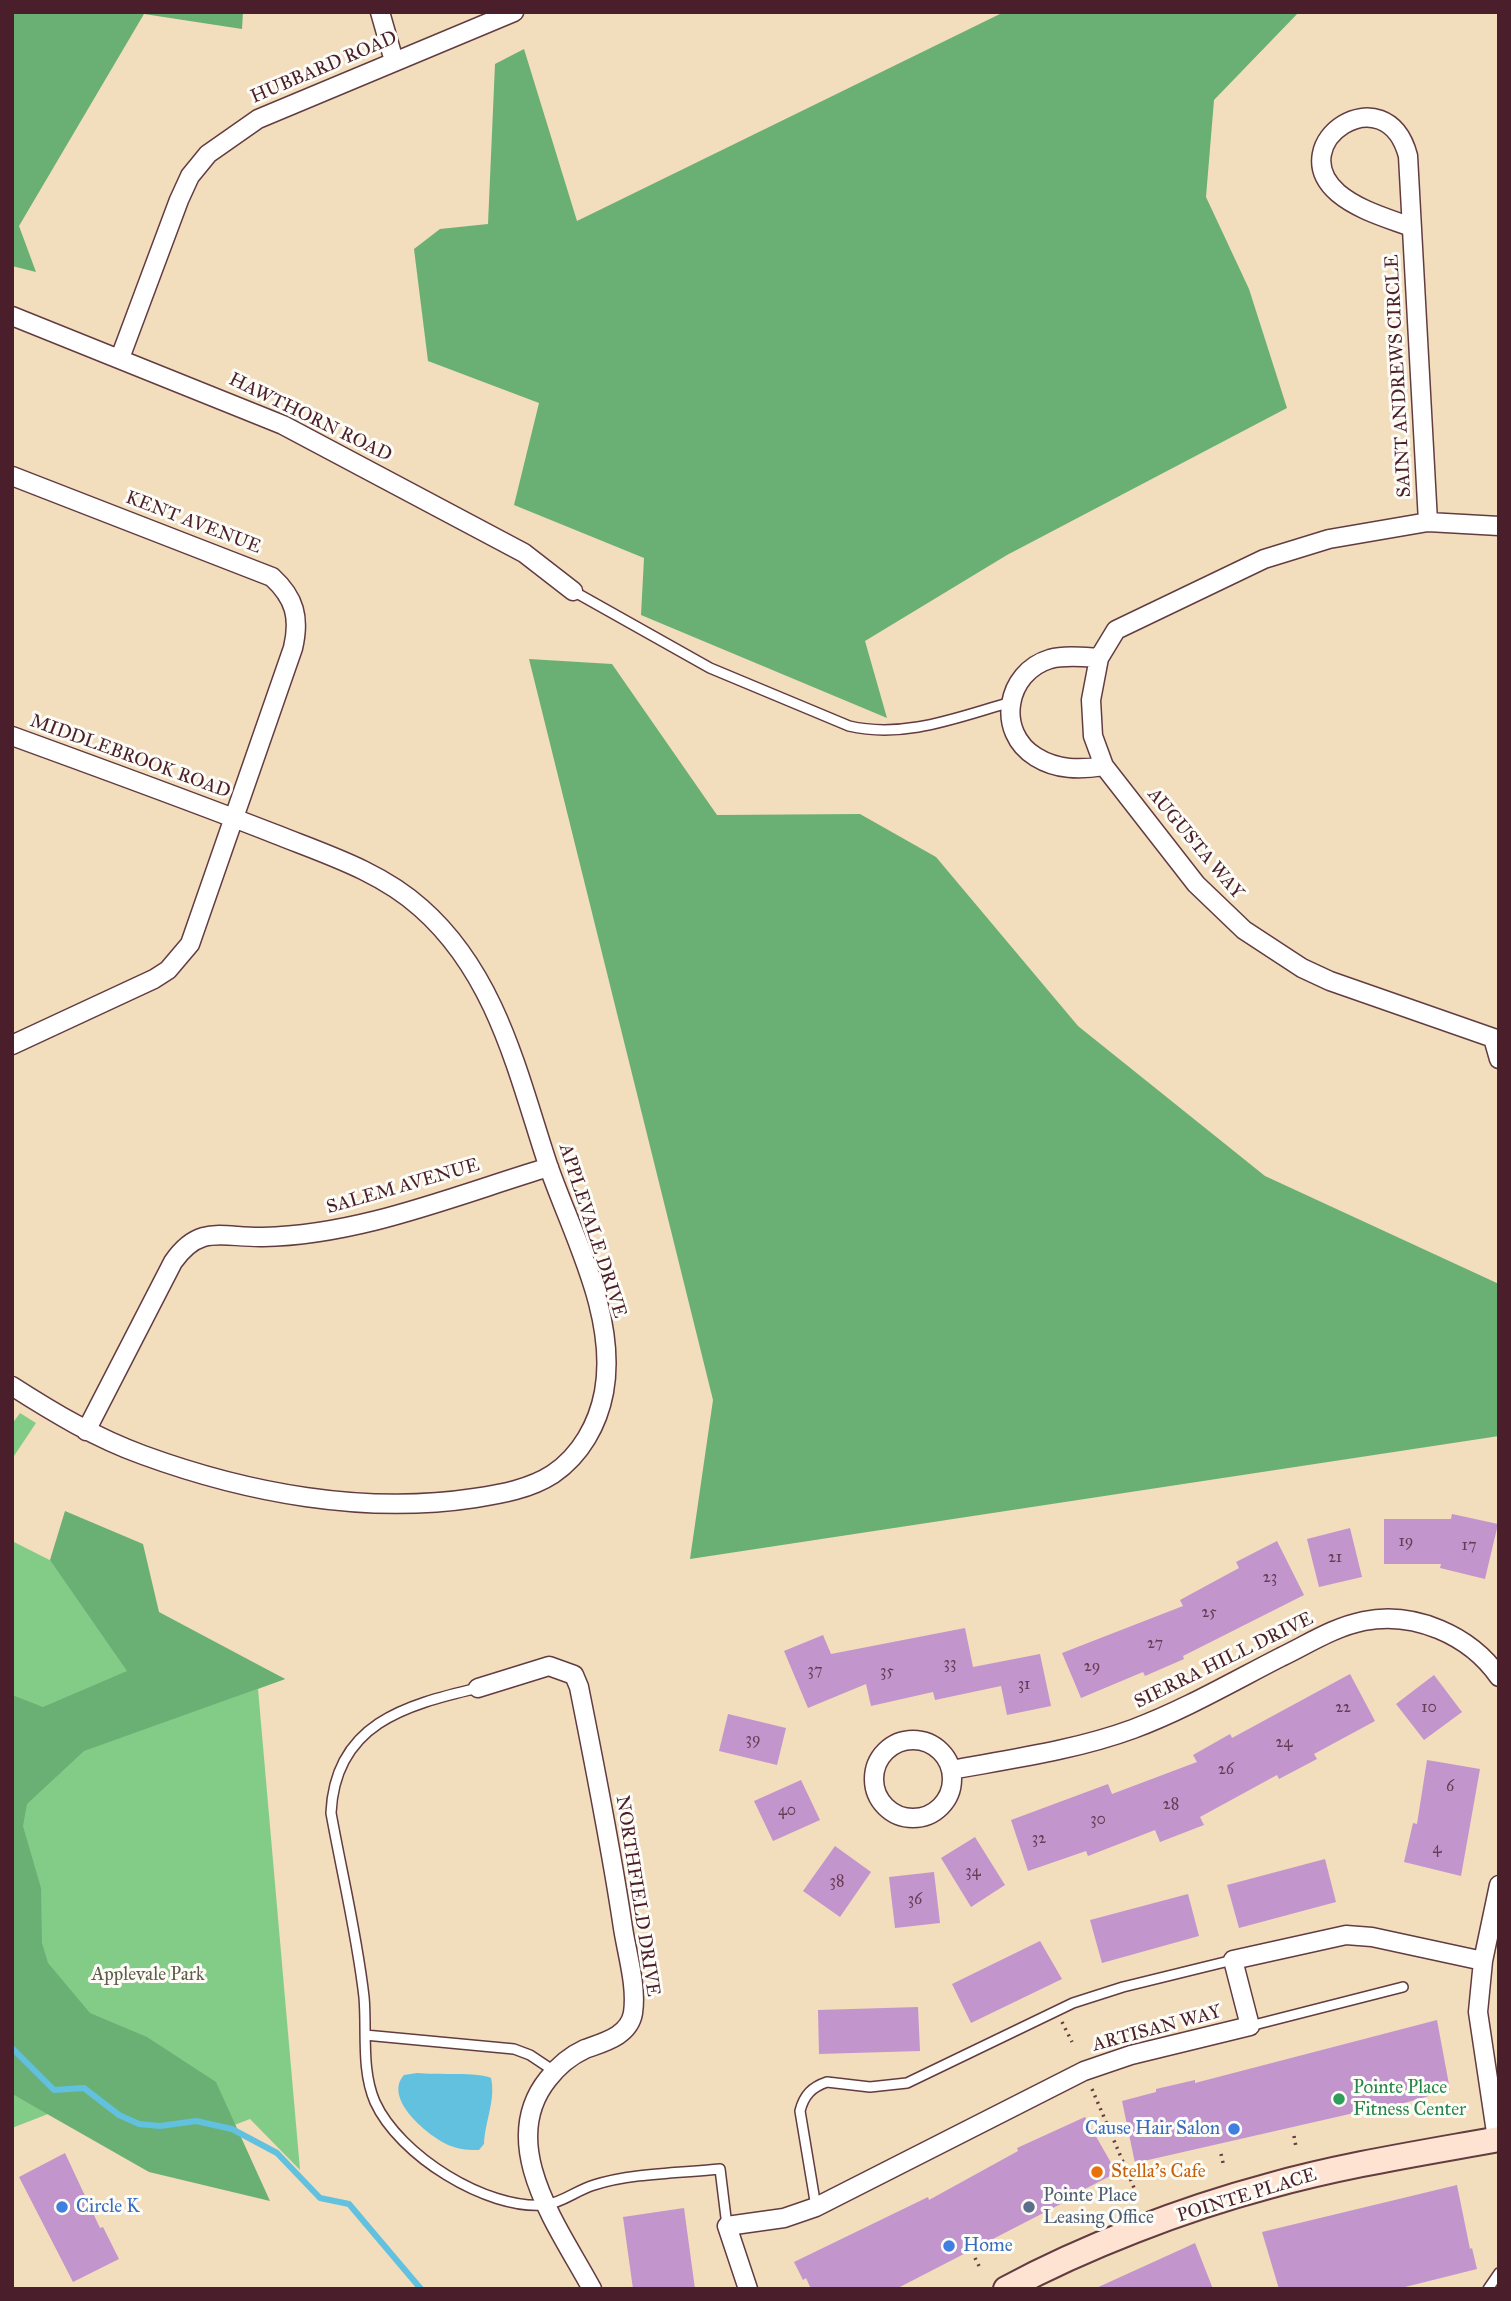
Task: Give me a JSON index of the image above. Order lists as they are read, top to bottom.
{
  "streets": {
    "street": [
      "HUBBARD ROAD",
      "SAINT ANDREWS CIRCLE",
      "HAWTHORN ROAD",
      "KENT AVENUE",
      "MIDDLEBROOK ROAD",
      "AUGUSTA WAY",
      "SALEM AVENUE",
      "APPLEVALE DRIVE",
      "SIERRA HILL DRIVE",
      "NORTHFIELD DRIVE",
      "ARTISAN WAY",
      "POINTE PLACE"
    ]
  },
  "crossings": [
    ["HUBBARD ROAD", "HAWTHORN ROAD"],
    ["SAINT ANDREWS CIRCLE", "AUGUSTA WAY"],
    ["KENT AVENUE", "MIDDLEBROOK ROAD"],
    ["KENT AVENUE", "APPLEVALE DRIVE"],
    ["MIDDLEBROOK ROAD", "APPLEVALE DRIVE"],
    ["SALEM AVENUE", "APPLEVALE DRIVE"]
  ],
  "parks": ["Applevale Park"],
  "places": [
    "Pointe Place Fitness Center",
    "Cause Hair Salon",
    "Stella's Cafe",
    "Circle K",
    "Pointe Place Leasing Office",
    "Home"
  ],
  "house_numbers": [
    "19",
    "17",
    "21",
    "23",
    "25",
    "27",
    "33",
    "29",
    "37",
    "35",
    "31",
    "22",
    "10",
    "39",
    "24",
    "26",
    "6",
    "28",
    "40",
    "30",
    "32",
    "4",
    "34",
    "38",
    "36"
  ]
}
